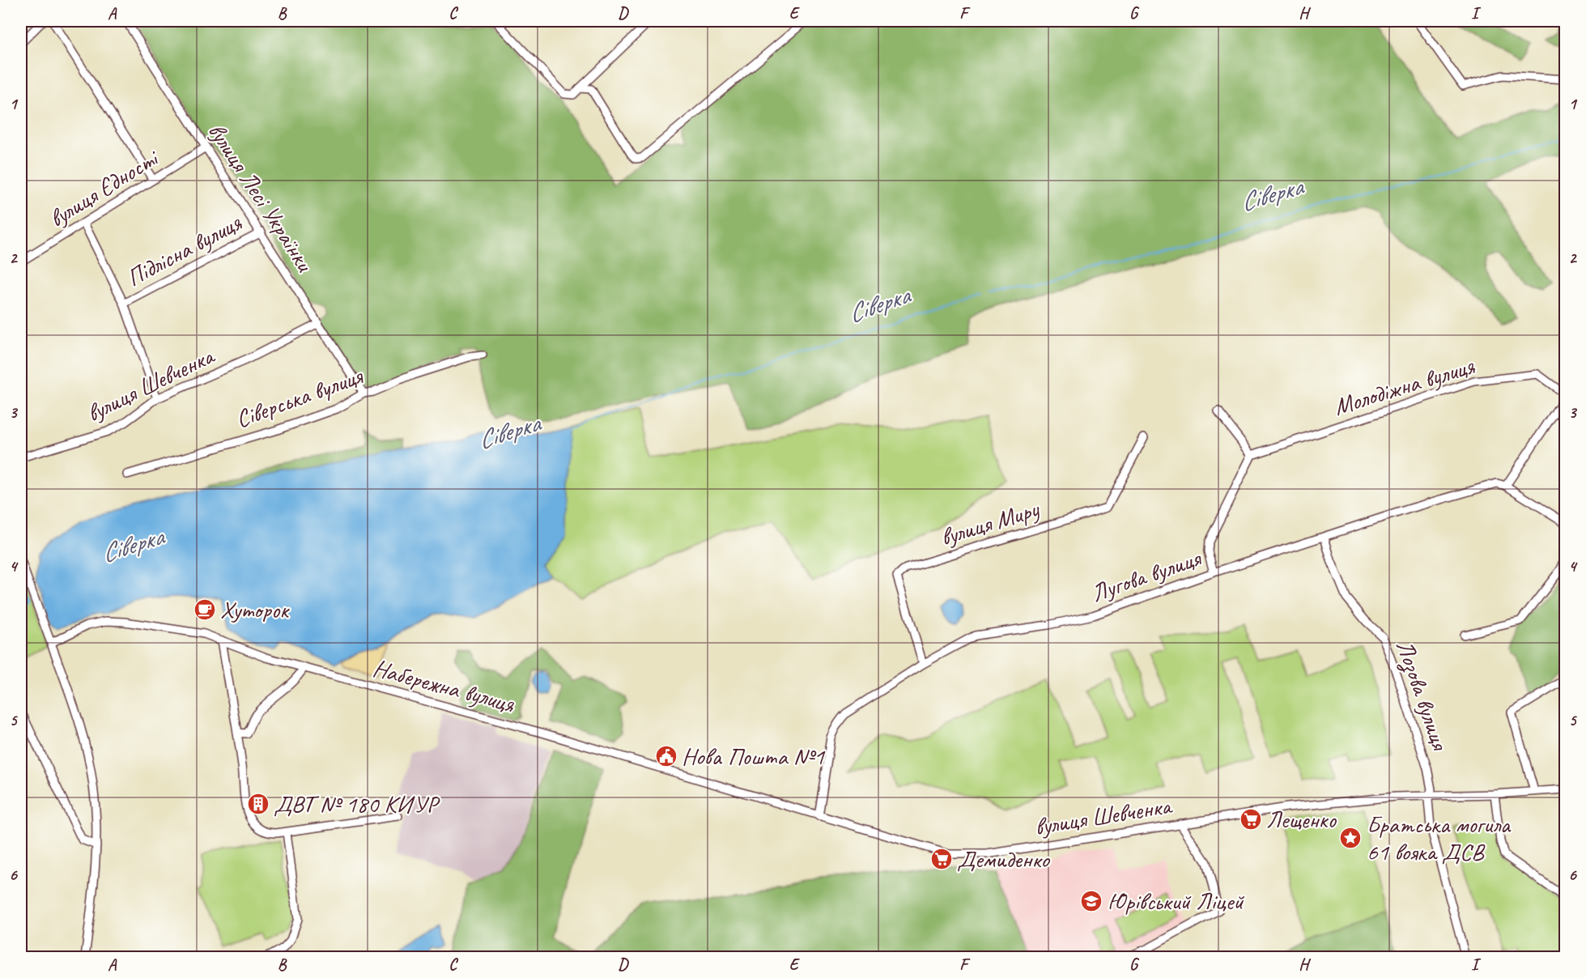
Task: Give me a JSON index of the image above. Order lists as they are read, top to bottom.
{
  "streets": {
    "street": [
      "вулиця Єдності",
      "вулиця Лесі Українки",
      "Підлісна вулиця",
      "вулиця Шевченка",
      "Молодіжна вулиця",
      "Сіверська вулиця",
      "вулиця Миру",
      "Лугова вулиця",
      "Набережна вулиця",
      "Лозова вулиця"
    ]
  },
  "crossings": [
    ["вулиця Єдності", "вулиця Лесі Українки"],
    ["вулиця Лесі Українки", "Підлісна вулиця"],
    ["вулиця Лесі Українки", "вулиця Шевченка"],
    ["вулиця Лесі Українки", "Сіверська вулиця"],
    ["вулиця Шевченка", "Лугова вулиця"],
    ["вулиця Шевченка", "Набережна вулиця"],
    ["вулиця Шевченка", "Лозова вулиця"],
    ["Молодіжна вулиця", "Лугова вулиця"],
    ["вулиця Миру", "Лугова вулиця"],
    ["Лугова вулиця", "Лозова вулиця"]
  ],
  "water": ["Сіверка"],
  "places": {
    "cafe": ["Хуторок"],
    "public building": ["Нова Пошта №1"],
    "building": ["ДВТ № 180 КИУР"],
    "supermarket": ["Лещенко", "Демиденко"],
    "place": ["Братська могила 61 вояка ДСВ"],
    "school or university": ["Юрівський Ліцей"]
  },
  "grid": {
    "columns": [
      "A",
      "B",
      "C",
      "D",
      "E",
      "F",
      "G",
      "H",
      "I"
    ],
    "rows": [
      "1",
      "2",
      "3",
      "4",
      "5",
      "6"
    ]
  }
}
